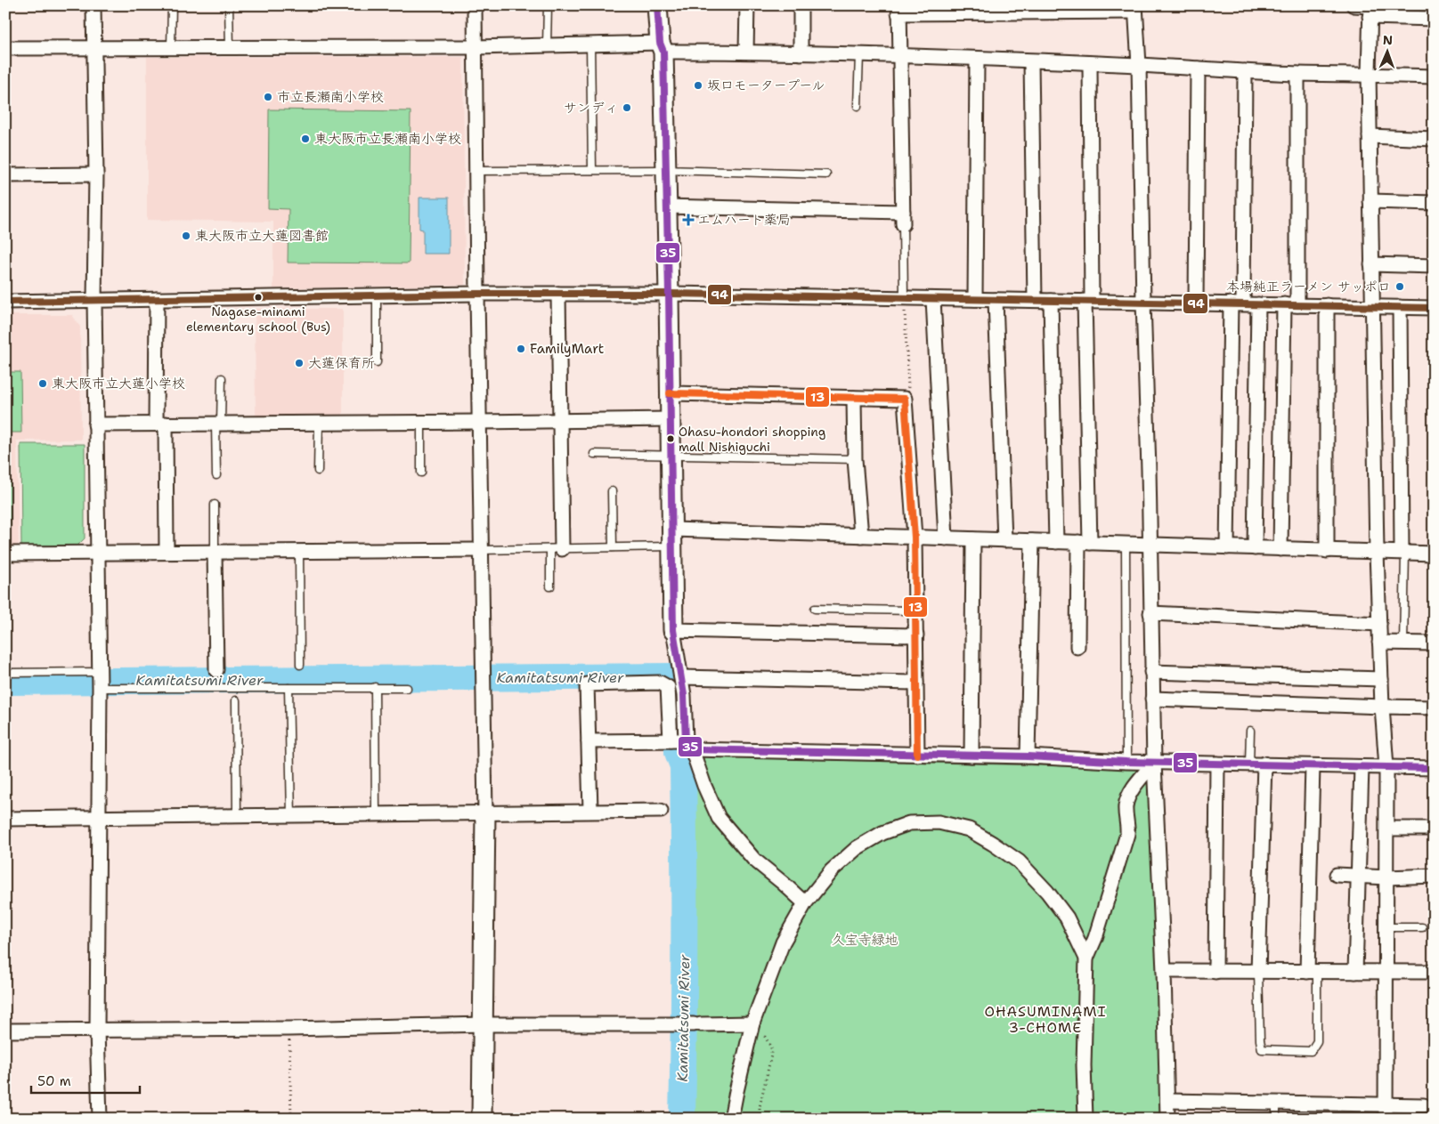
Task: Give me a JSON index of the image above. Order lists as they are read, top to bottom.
{
  "districts": ["OHASUMINAMI 3-CHOME"],
  "water": ["Kamitatsumi River"],
  "parks": ["久宝寺緑地"],
  "places": {
    "other": [
      "坂口モータープール",
      "市立長瀬南小学校",
      "サンディ",
      "東大阪市立長瀬南小学校",
      "東大阪市立大蓮図書館",
      "本場純正ラーメン サッポロ",
      "Nagase-minami elementary school (Bus)",
      "FamilyMart",
      "大蓮保育所",
      "東大阪市立大蓮小学校",
      "Ohasu-hondori shopping mall Nishiguchi"
    ],
    "health": ["エムハート薬局"]
  },
  "lines": ["transit line 35", "transit line 94", "transit line 13"],
  "scale_bar": "50 m",
  "north": "top"
}
